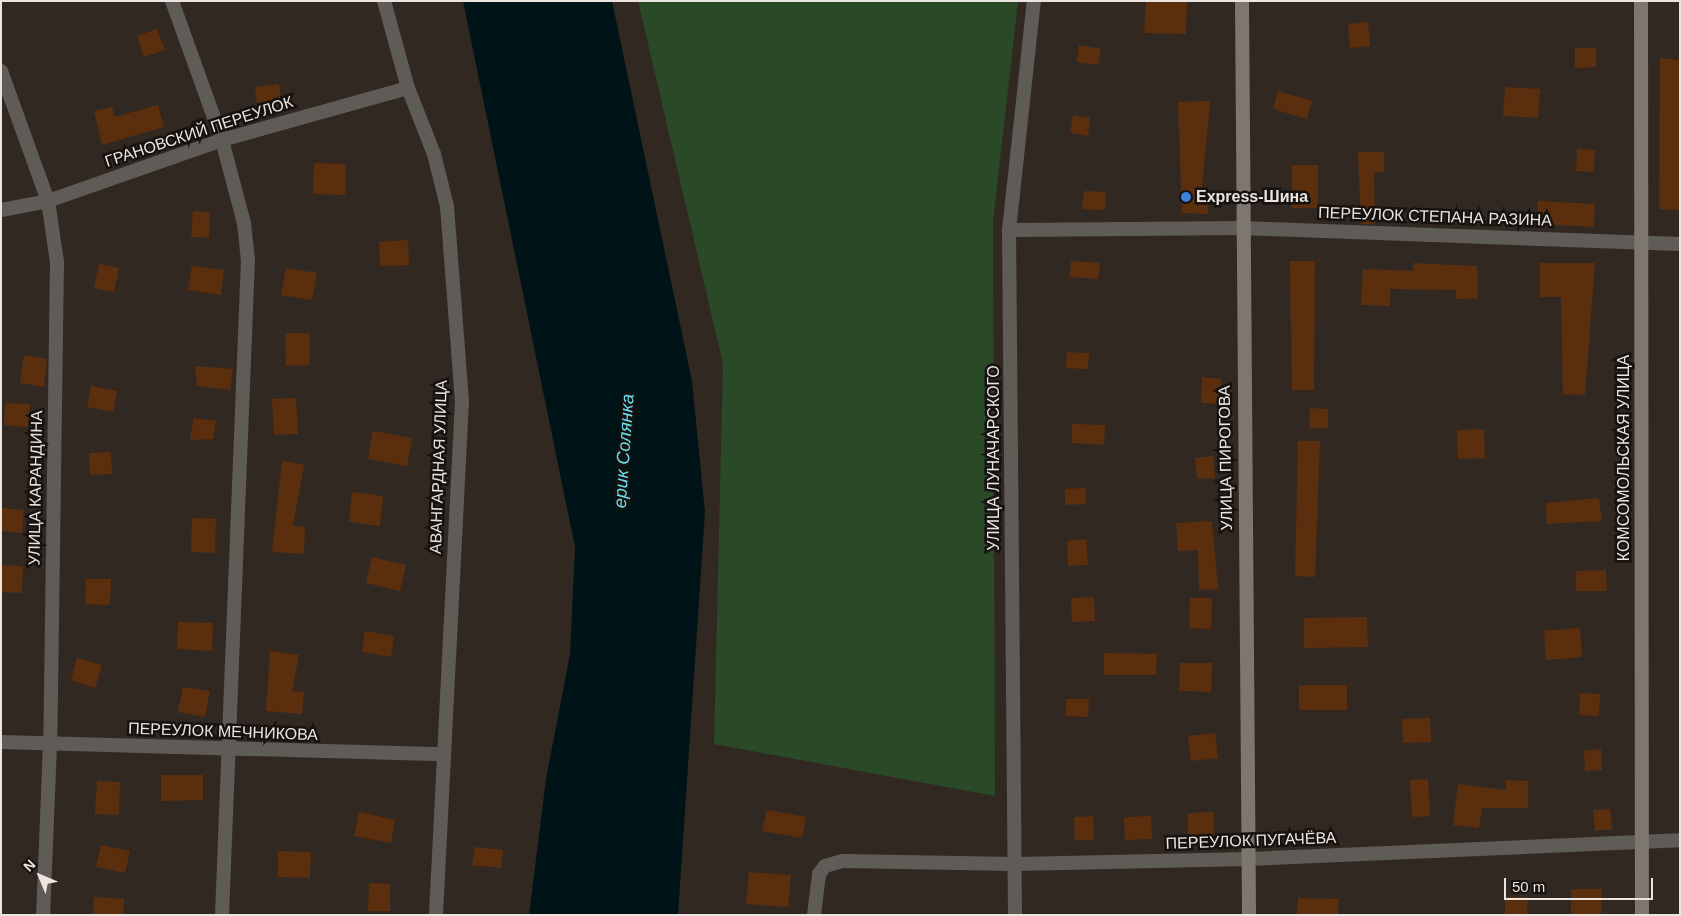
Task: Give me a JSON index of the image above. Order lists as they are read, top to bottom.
{
  "streets": {
    "main road": ["УЛИЦА ПИРОГОВА", "КОМСОМОЛЬСКАЯ УЛИЦА"],
    "street": [
      "ГРАНОВСКИЙ ПЕРЕУЛОК",
      "ПЕРЕУЛОК СТЕПАНА РАЗИНА",
      "УЛИЦА ЛУНАЧАРСКОГО",
      "АВАНГАРДНАЯ УЛИЦА",
      "УЛИЦА КАРАНДИНА",
      "ПЕРЕУЛОК МЕЧНИКОВА",
      "ПЕРЕУЛОК ПУГАЧЁВА"
    ]
  },
  "crossings": [
    ["ГРАНОВСКИЙ ПЕРЕУЛОК", "АВАНГАРДНАЯ УЛИЦА"],
    ["ГРАНОВСКИЙ ПЕРЕУЛОК", "УЛИЦА КАРАНДИНА"],
    ["ПЕРЕУЛОК СТЕПАНА РАЗИНА", "УЛИЦА ЛУНАЧАРСКОГО"],
    ["ПЕРЕУЛОК СТЕПАНА РАЗИНА", "УЛИЦА ПИРОГОВА"],
    ["ПЕРЕУЛОК СТЕПАНА РАЗИНА", "КОМСОМОЛЬСКАЯ УЛИЦА"],
    ["УЛИЦА ЛУНАЧАРСКОГО", "ПЕРЕУЛОК ПУГАЧЁВА"],
    ["УЛИЦА ПИРОГОВА", "ПЕРЕУЛОК ПУГАЧЁВА"],
    ["КОМСОМОЛЬСКАЯ УЛИЦА", "ПЕРЕУЛОК ПУГАЧЁВА"],
    ["АВАНГАРДНАЯ УЛИЦА", "ПЕРЕУЛОК МЕЧНИКОВА"],
    ["УЛИЦА КАРАНДИНА", "ПЕРЕУЛОК МЕЧНИКОВА"]
  ],
  "water": ["ерик Солянка"],
  "places": ["Express-Шина"],
  "scale_bar": "50 m",
  "north": "top left"
}
